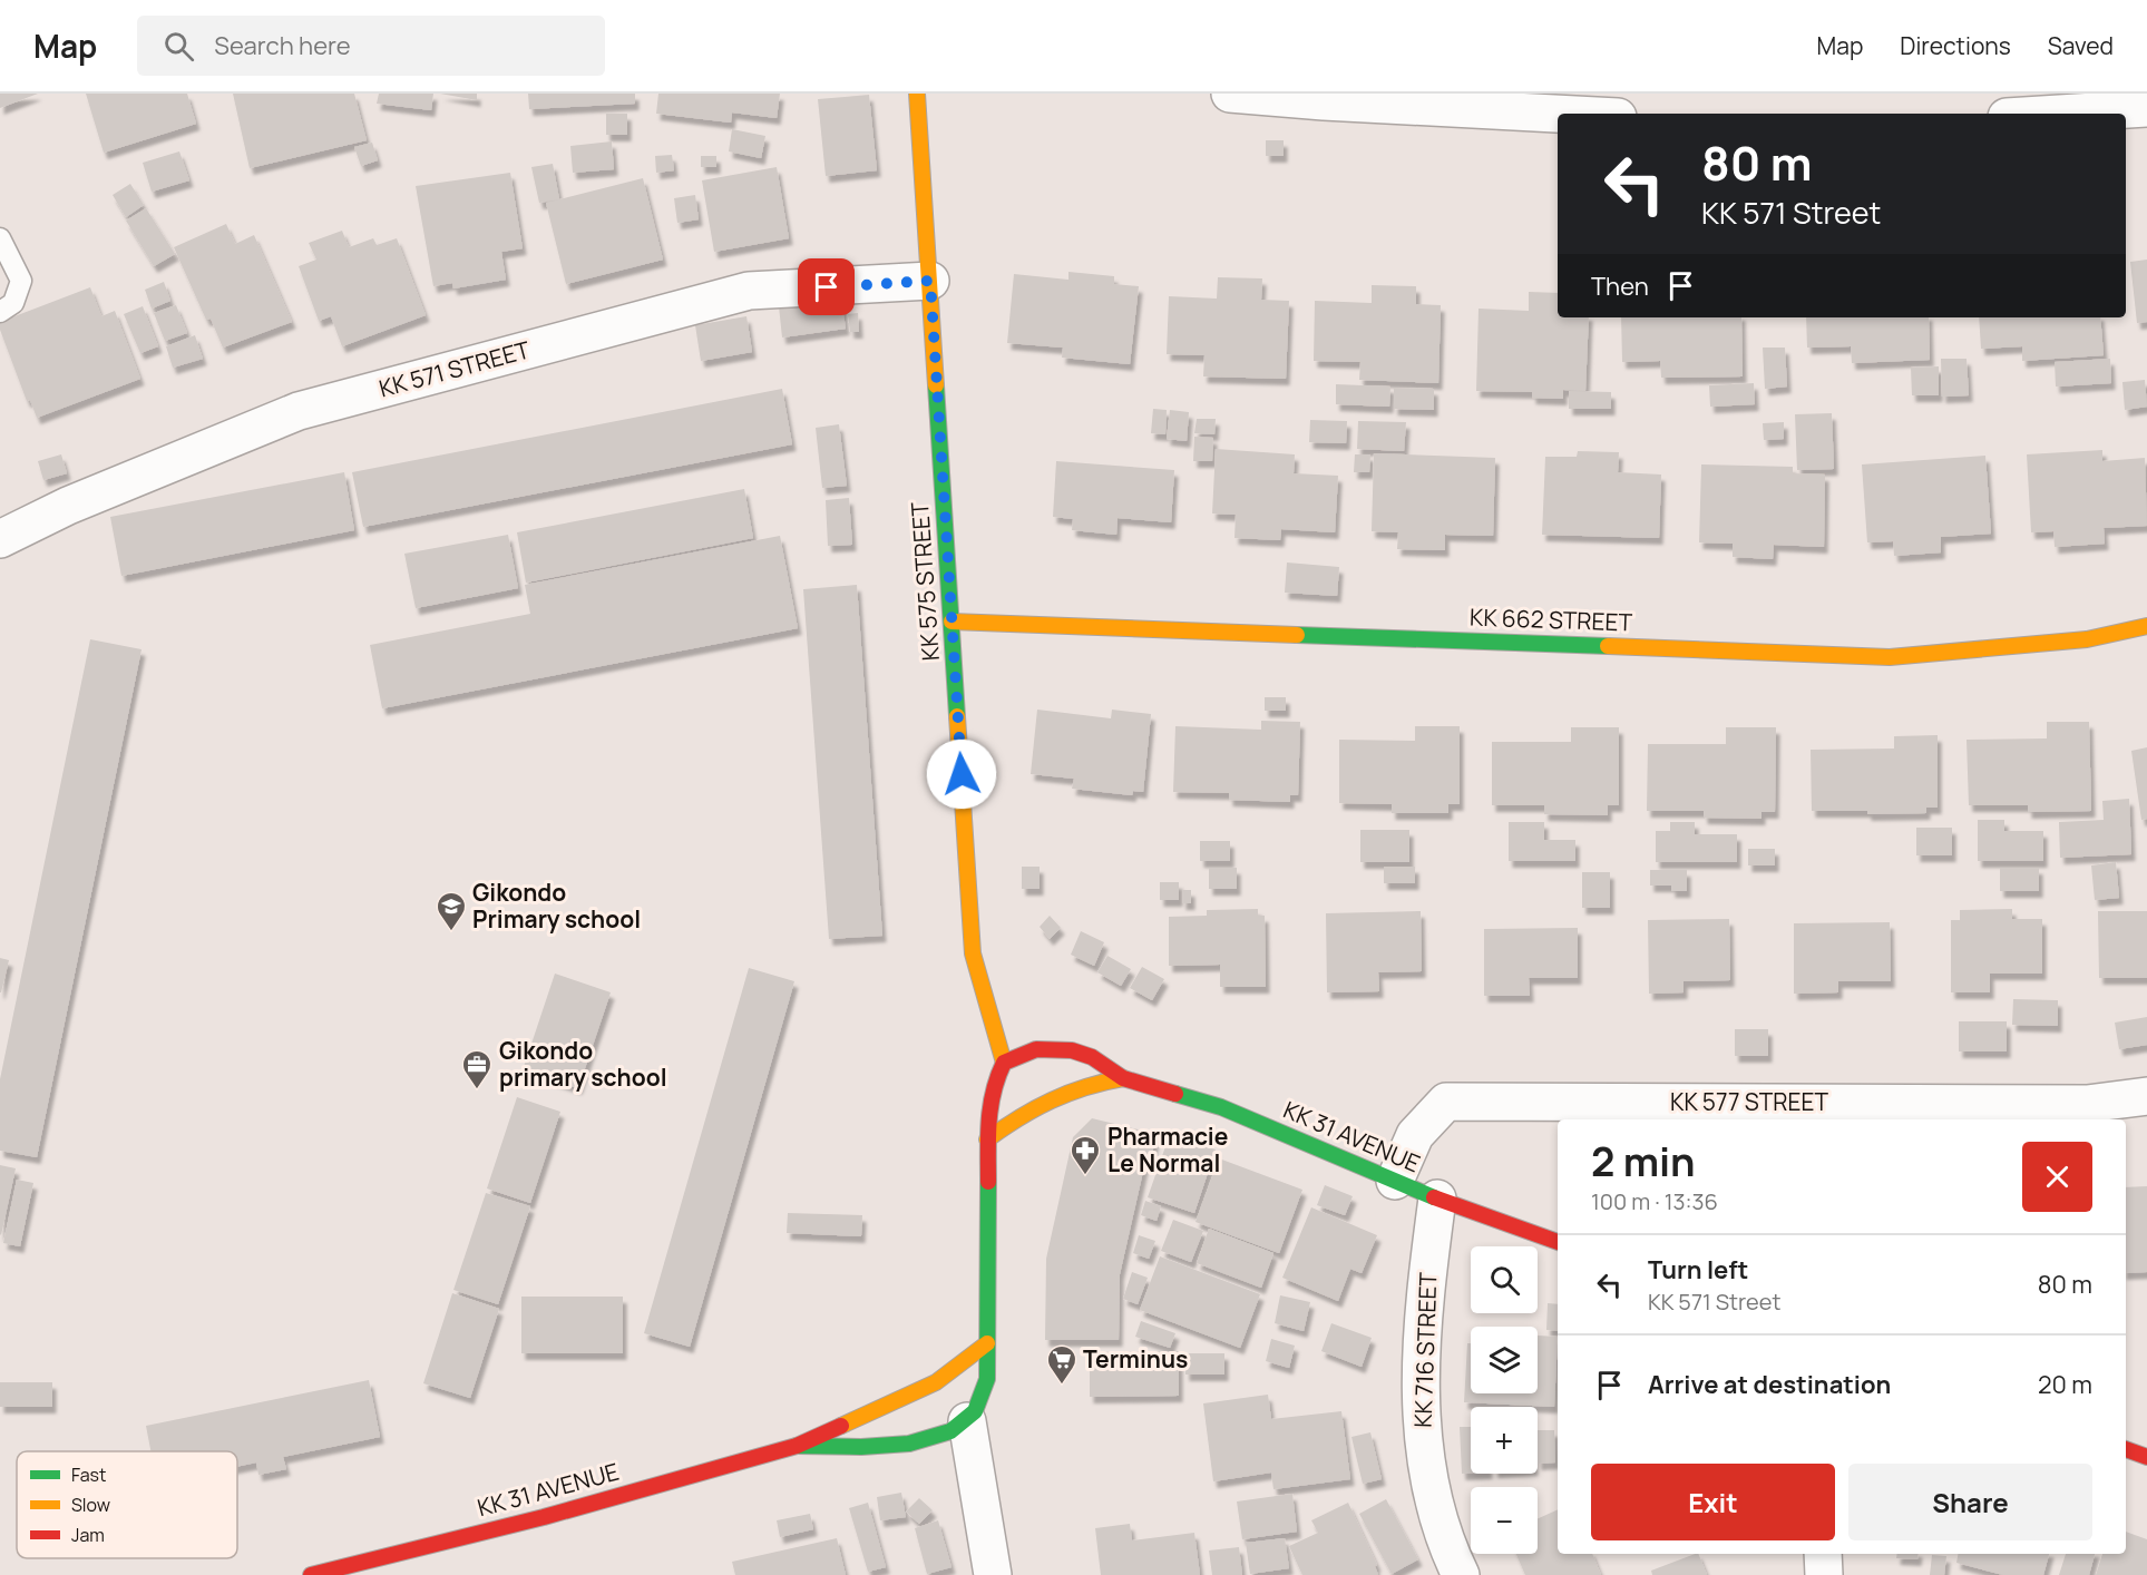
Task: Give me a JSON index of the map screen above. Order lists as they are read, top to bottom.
{
  "streets": {
    "street": [
      "KK 571 STREET",
      "KK 575 STREET",
      "KK 662 STREET",
      "KK 577 STREET",
      "KK 31 AVENUE",
      "KK 716 STREET"
    ]
  },
  "crossings": [
    ["KK 571 STREET", "KK 575 STREET"],
    ["KK 575 STREET", "KK 662 STREET"],
    ["KK 575 STREET", "KK 31 AVENUE"],
    ["KK 577 STREET", "KK 31 AVENUE"],
    ["KK 31 AVENUE", "KK 716 STREET"]
  ],
  "places": {
    "school or university": ["Gikondo Primary school"],
    "office": ["Gikondo primary school"],
    "pharmacy": ["Pharmacie Le Normal"],
    "supermarket": ["Terminus"]
  },
  "legend": ["Fast", "Slow", "Jam"],
  "page": {
    "header": "Map",
    "search": "Search here",
    "nav": ["Map", "Directions", "Saved"],
    "turn": ["80 m", "KK 571 Street"],
    "then": "Then",
    "heading": ["2 min", "100 m · 13:36"],
    "list": [
      {
        "name": "Turn left",
        "note": "KK 571 Street",
        "value": "80 m"
      },
      {
        "name": "Arrive at destination",
        "value": "20 m"
      }
    ],
    "map_buttons": ["+", "−"],
    "buttons": ["Exit", "Share"]
  }
}
